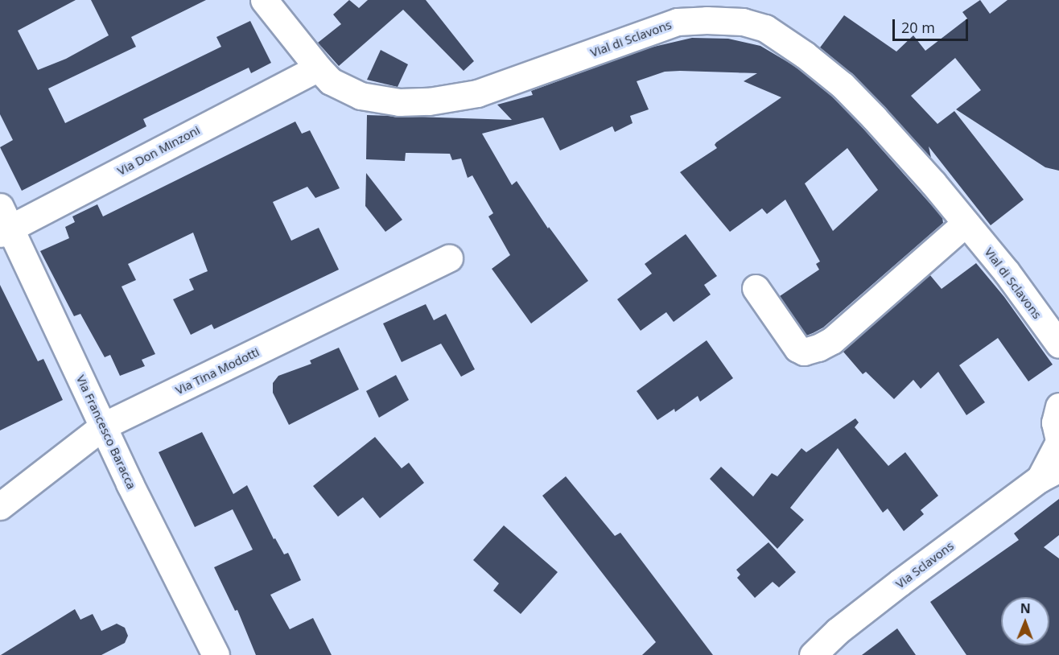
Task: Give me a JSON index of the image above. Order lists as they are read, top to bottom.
{
  "streets": {
    "street": [
      "Vial di Sclavons",
      "Via Don Minzoni",
      "Via Tina Modotti",
      "Via Francesco Baracca",
      "Via Sclavons"
    ]
  },
  "crossings": [
    ["Vial di Sclavons", "Via Don Minzoni"],
    ["Via Don Minzoni", "Via Francesco Baracca"],
    ["Via Tina Modotti", "Via Francesco Baracca"]
  ],
  "scale_bar": "20 m",
  "north": "top"
}
